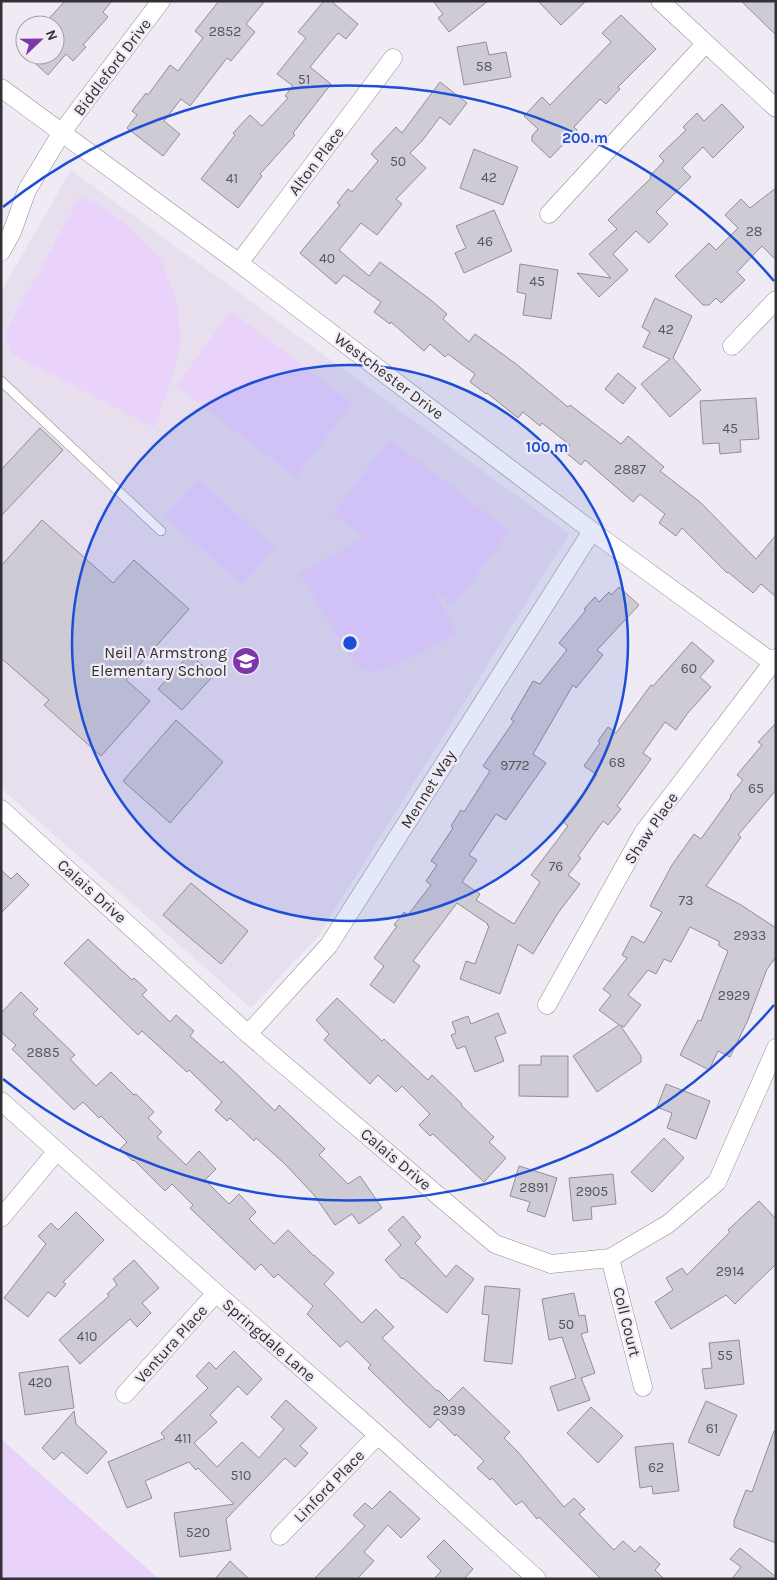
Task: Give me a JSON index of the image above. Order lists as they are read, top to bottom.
{
  "streets": {
    "street": [
      "Biddleford Drive",
      "Alton Place",
      "Westchester Drive",
      "Mennet Way",
      "Shaw Place",
      "Calais Drive",
      "Coll Court",
      "Springdale Lane",
      "Ventura Place",
      "Linford Place"
    ]
  },
  "crossings": [
    ["Biddleford Drive", "Westchester Drive"],
    ["Alton Place", "Westchester Drive"],
    ["Westchester Drive", "Mennet Way"],
    ["Westchester Drive", "Shaw Place"],
    ["Mennet Way", "Calais Drive"],
    ["Calais Drive", "Coll Court"],
    ["Springdale Lane", "Ventura Place"],
    ["Springdale Lane", "Linford Place"]
  ],
  "places": {
    "school or university": ["Neil A Armstrong Elementary School"]
  },
  "house_numbers": [
    "2852",
    "58",
    "51",
    "50",
    "42",
    "41",
    "28",
    "46",
    "40",
    "45",
    "42",
    "45",
    "2887",
    "60",
    "68",
    "9772",
    "65",
    "76",
    "73",
    "2933",
    "2929",
    "2885",
    "2891",
    "2905",
    "2914",
    "50",
    "410",
    "55",
    "420",
    "2939",
    "61",
    "411",
    "62",
    "510",
    "520"
  ],
  "north": "right",
  "rings": ["200 m", "100 m"]
}
